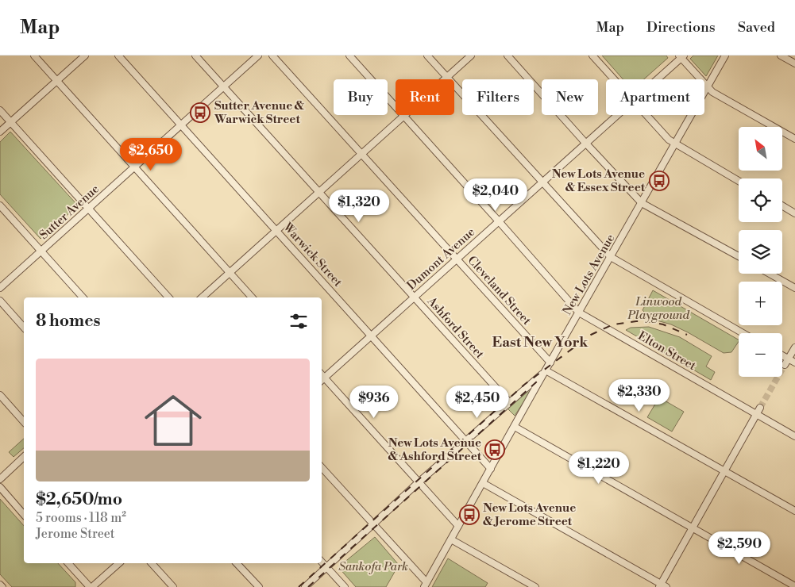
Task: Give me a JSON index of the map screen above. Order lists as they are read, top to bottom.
{
  "streets": {
    "street": [
      "Sutter Avenue",
      "Warwick Street",
      "Dumont Avenue",
      "New Lots Avenue",
      "Cleveland Street",
      "Ashford Street",
      "Elton Street"
    ]
  },
  "crossings": [
    ["Sutter Avenue", "Warwick Street"],
    ["Sutter Avenue", "Ashford Street"],
    ["Warwick Street", "Dumont Avenue"],
    ["Warwick Street", "New Lots Avenue"],
    ["Dumont Avenue", "Cleveland Street"],
    ["Dumont Avenue", "Ashford Street"],
    ["Dumont Avenue", "Elton Street"],
    ["New Lots Avenue", "Cleveland Street"],
    ["New Lots Avenue", "Elton Street"]
  ],
  "districts": ["East New York"],
  "parks": ["Linwood Playground", "Sankofa Park"],
  "places": {
    "bus stop": [
      "Sutter Avenue & Warwick Street",
      "New Lots Avenue & Essex Street",
      "New Lots Avenue & Ashford Street",
      "New Lots Avenue & Jerome Street"
    ]
  },
  "north": "top left",
  "page": {
    "header": "Map",
    "nav": ["Map", "Directions", "Saved"],
    "chip": [
      "Buy",
      "Rent",
      "Filters",
      "New",
      "Apartment"
    ],
    "map_buttons": ["+", "−"],
    "price": [
      "$2,650",
      "$2,040",
      "$1,320",
      "$2,330",
      "$936",
      "$2,450",
      "$1,220",
      "$2,590"
    ],
    "heading": "8 homes",
    "list": [
      {
        "name": "$2,650/mo",
        "note": "5 rooms · 118 m² · Jerome Street"
      }
    ]
  }
}
